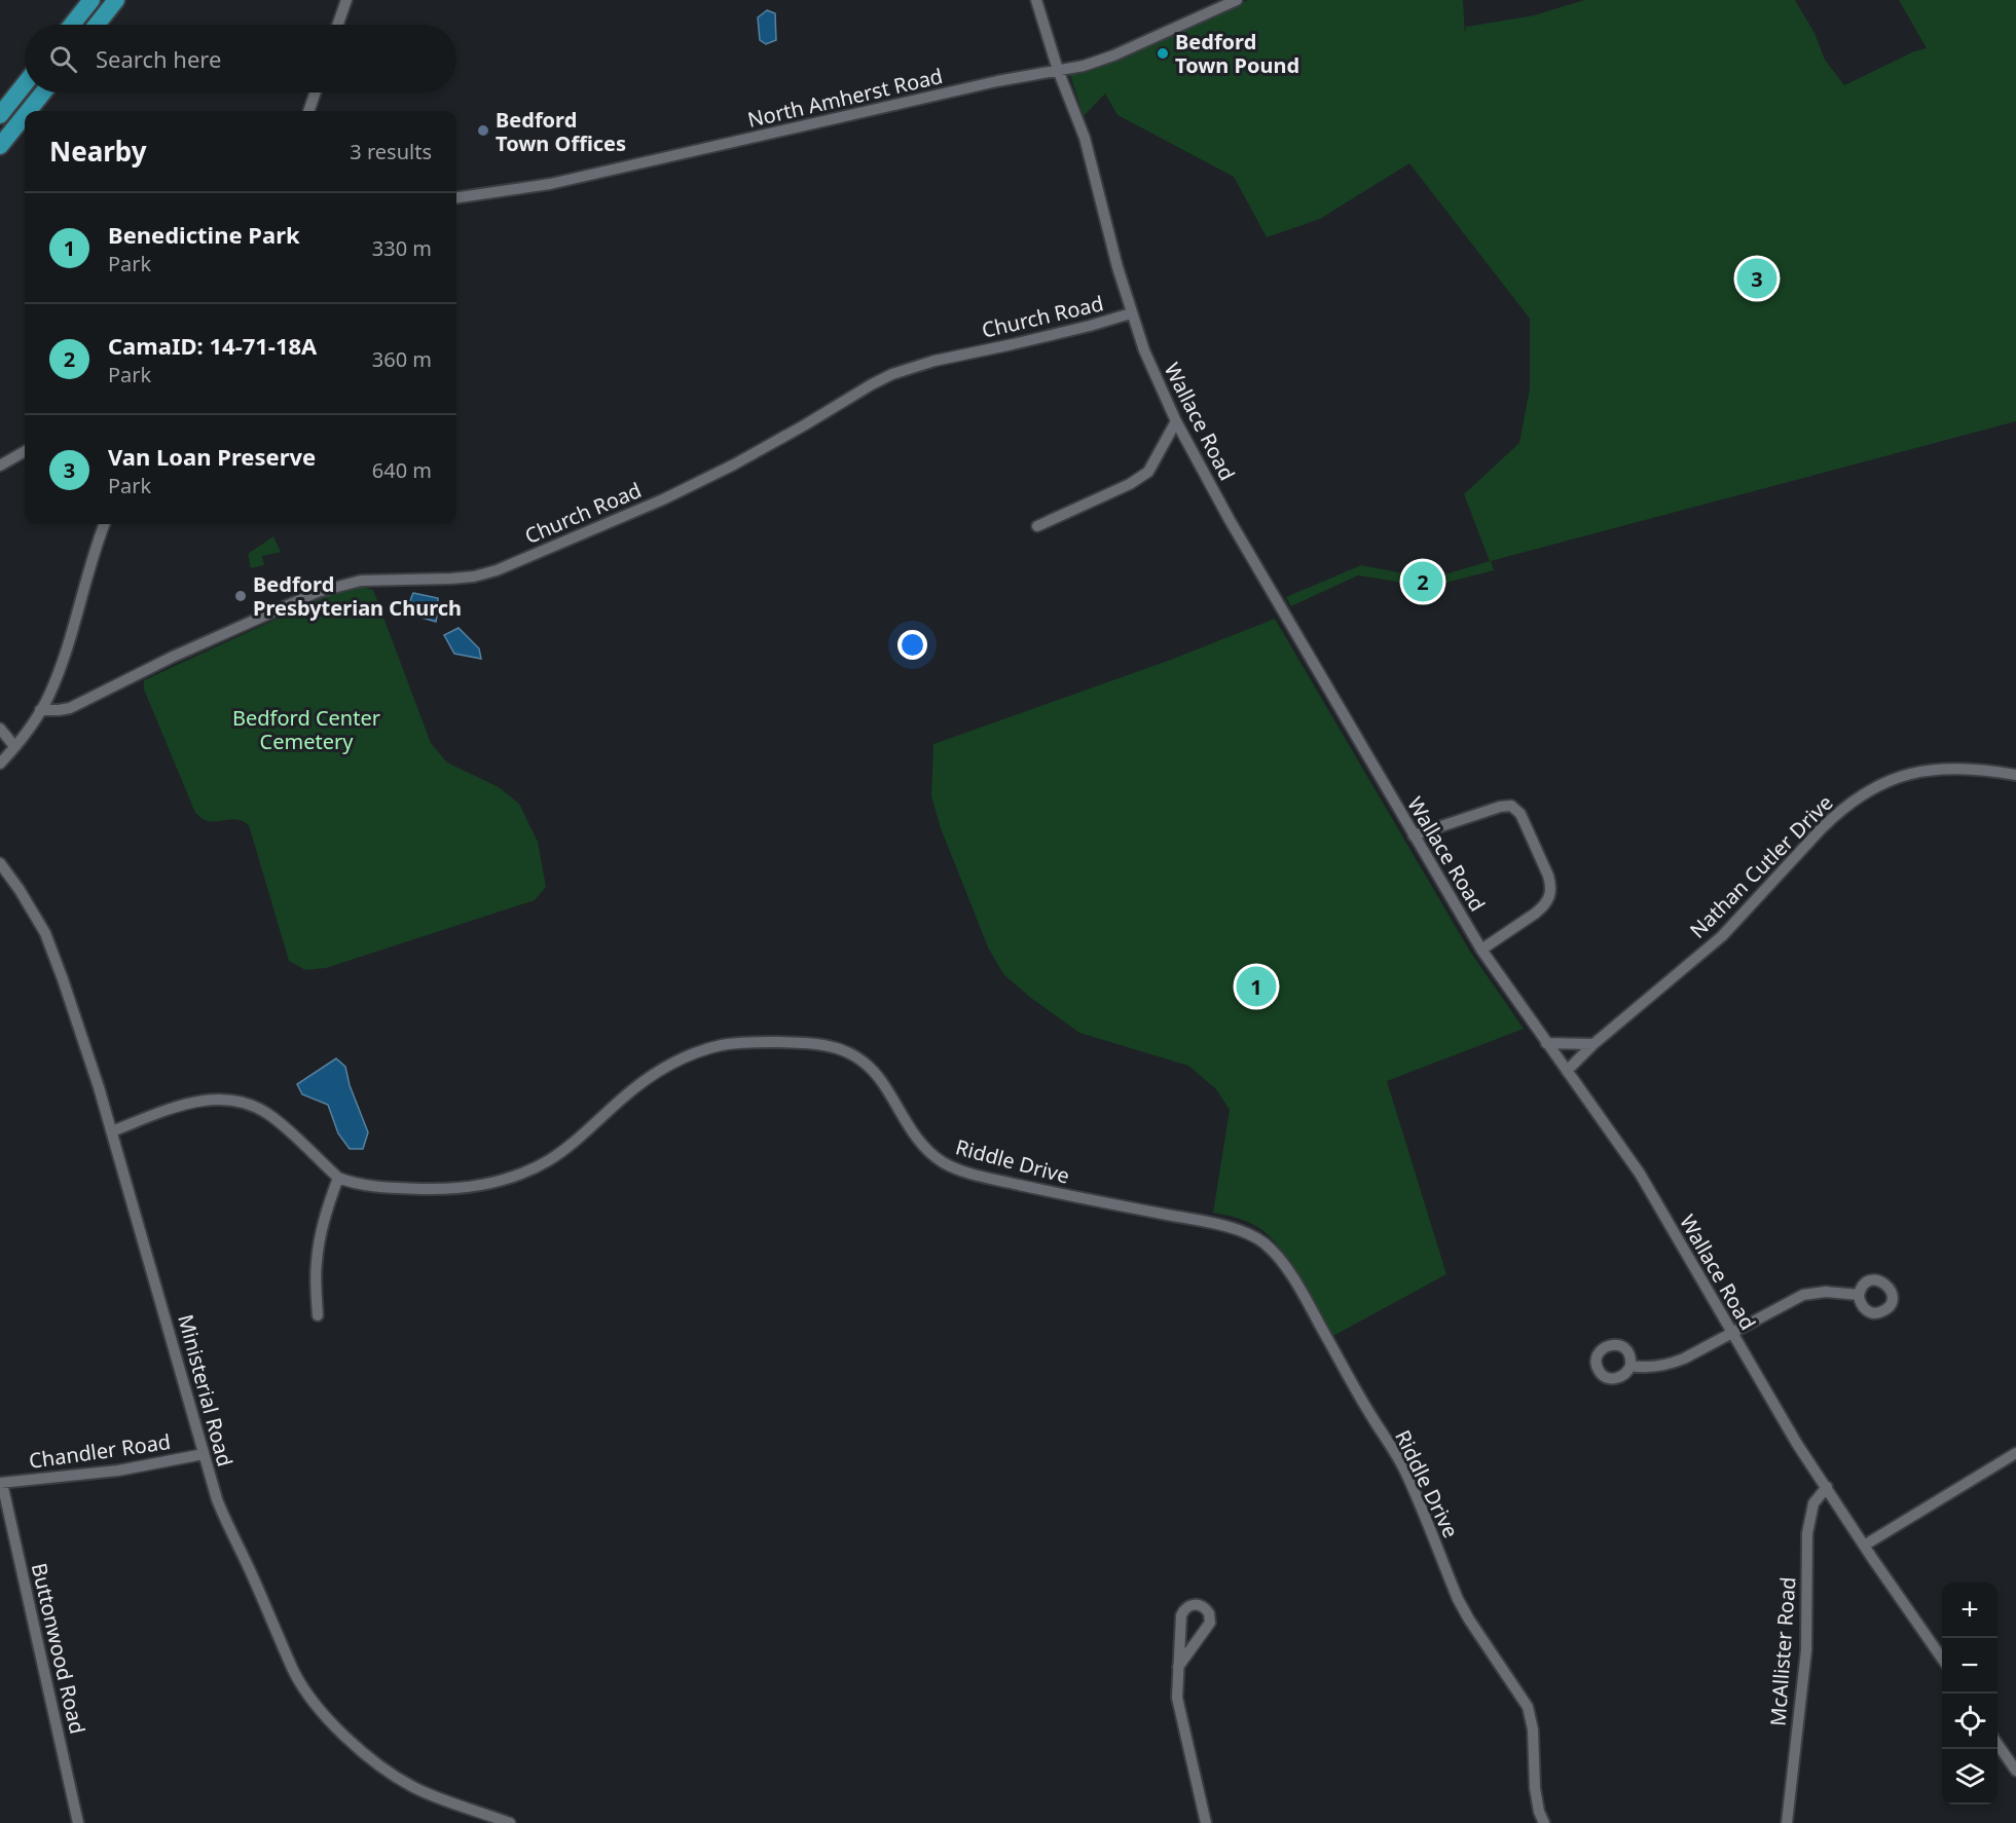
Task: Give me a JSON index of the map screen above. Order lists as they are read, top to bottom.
{
  "streets": {
    "street": [
      "North Amherst Road",
      "Church Road",
      "Wallace Road",
      "Nathan Cutler Drive",
      "Riddle Drive",
      "Ministerial Road",
      "Chandler Road",
      "Buttonwood Road",
      "McAllister Road"
    ]
  },
  "crossings": [
    ["North Amherst Road", "Wallace Road"],
    ["Church Road", "Wallace Road"],
    ["Wallace Road", "Nathan Cutler Drive"],
    ["Wallace Road", "McAllister Road"],
    ["Riddle Drive", "Ministerial Road"],
    ["Ministerial Road", "Chandler Road"],
    ["Chandler Road", "Buttonwood Road"]
  ],
  "parks": ["Bedford Center Cemetery"],
  "places": ["Bedford Town Pound", "Bedford Town Offices", "Bedford Presbyterian Church"],
  "page": {
    "search": "Search here",
    "heading": ["Nearby", "3 results"],
    "list": [
      {
        "mark": "1",
        "name": "Benedictine Park",
        "note": "Park",
        "value": "330 m"
      },
      {
        "mark": "2",
        "name": "CamaID: 14-71-18A",
        "note": "Park",
        "value": "360 m"
      },
      {
        "mark": "3",
        "name": "Van Loan Preserve",
        "note": "Park",
        "value": "640 m"
      }
    ],
    "pins": ["3", "2", "1"],
    "map_buttons": ["+", "−"]
  }
}
